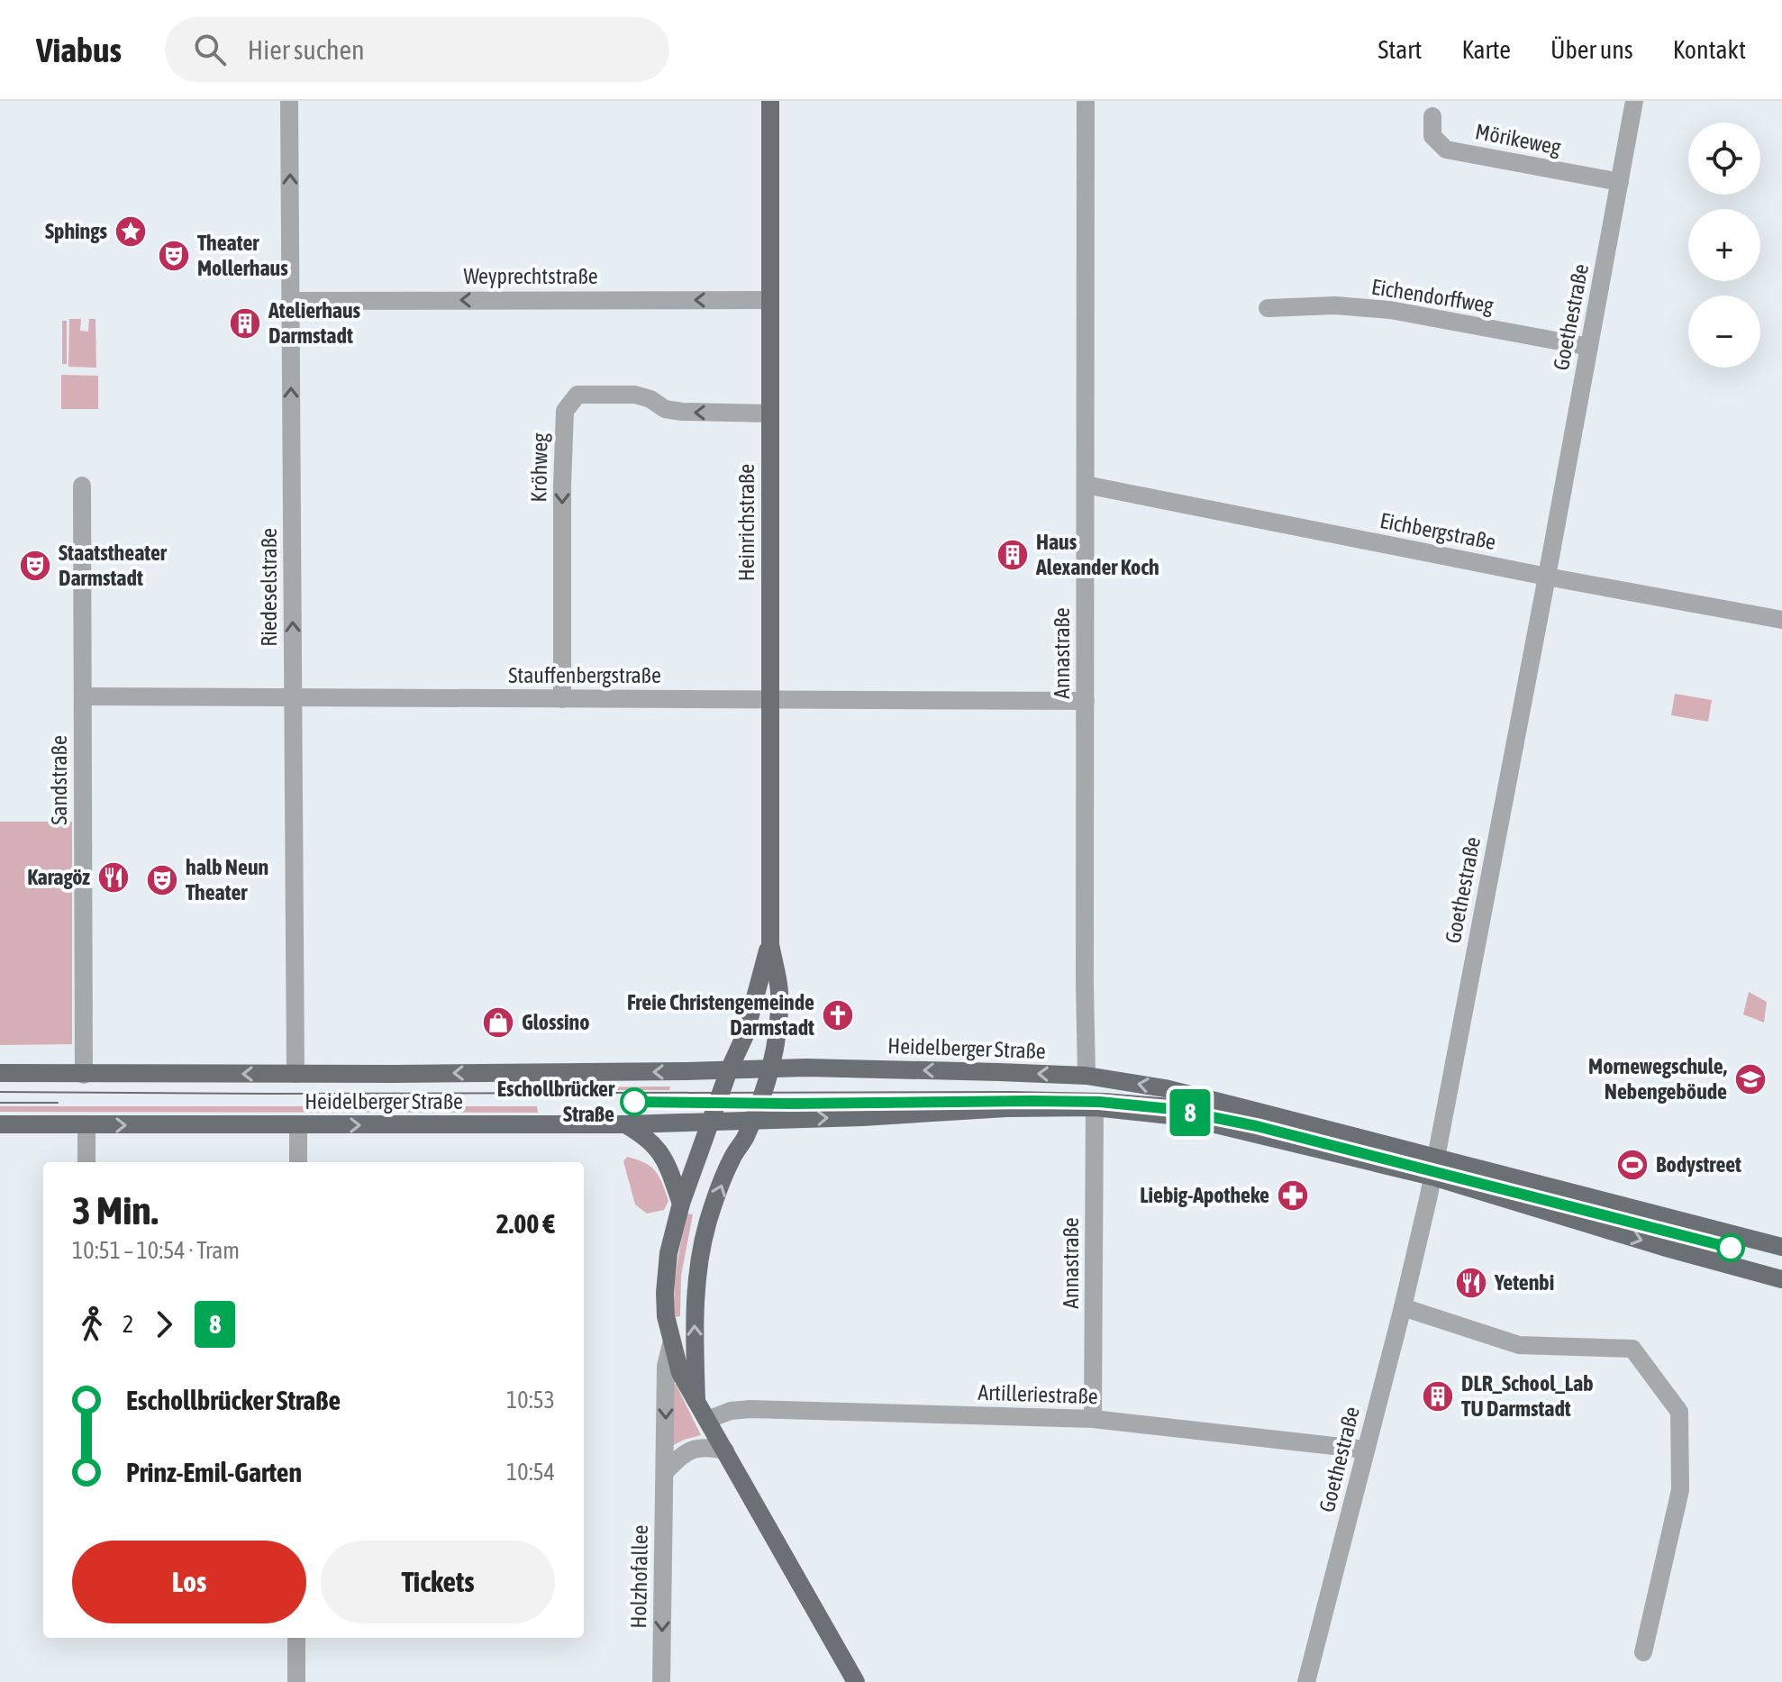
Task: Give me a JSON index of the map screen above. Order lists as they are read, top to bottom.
{
  "streets": {
    "main road": ["Heinrichstraße", "Heidelberger Straße"],
    "street": [
      "Mörikeweg",
      "Weyprechtstraße",
      "Eichendorffweg",
      "Goethestraße",
      "Kröhweg",
      "Eichbergstraße",
      "Riedeselstraße",
      "Annastraße",
      "Stauffenbergstraße",
      "Sandstraße",
      "Artilleriestraße",
      "Holzhofallee"
    ]
  },
  "crossings": [
    ["Mörikeweg", "Goethestraße"],
    ["Weyprechtstraße", "Heinrichstraße"],
    ["Weyprechtstraße", "Riedeselstraße"],
    ["Eichendorffweg", "Goethestraße"],
    ["Goethestraße", "Eichbergstraße"],
    ["Goethestraße", "Heidelberger Straße"],
    ["Goethestraße", "Artilleriestraße"],
    ["Kröhweg", "Heinrichstraße"],
    ["Kröhweg", "Stauffenbergstraße"],
    ["Heinrichstraße", "Stauffenbergstraße"],
    ["Heinrichstraße", "Heidelberger Straße"],
    ["Eichbergstraße", "Annastraße"],
    ["Riedeselstraße", "Stauffenbergstraße"],
    ["Riedeselstraße", "Heidelberger Straße"],
    ["Annastraße", "Stauffenbergstraße"],
    ["Annastraße", "Heidelberger Straße"],
    ["Annastraße", "Artilleriestraße"],
    ["Stauffenbergstraße", "Sandstraße"],
    ["Sandstraße", "Heidelberger Straße"]
  ],
  "one_way": ["Weyprechtstraße", "Riedeselstraße", "Holzhofallee"],
  "places": {
    "place": ["Sphings"],
    "theatre": ["Theater Mollerhaus", "Staatstheater Darmstadt", "halb Neun Theater"],
    "building": ["Atelierhaus Darmstadt", "Haus Alexander Koch", "DLR_School_Lab TU Darmstadt"],
    "restaurant": ["Karagöz", "Yetenbi"],
    "church": ["Freie Christengemeinde Darmstadt"],
    "shop": ["Glossino"],
    "school or university": ["Mornewegschule, Nebengeböude"],
    "other": ["Eschollbrücker Straße"],
    "sports": ["Bodystreet"],
    "pharmacy": ["Liebig-Apotheke"]
  },
  "lines": ["tram line 8"],
  "page": {
    "header": "Viabus",
    "search": "Hier suchen",
    "nav": [
      "Start",
      "Karte",
      "Über uns",
      "Kontakt"
    ],
    "on_map": "8",
    "map_buttons": ["+", "−"],
    "heading": ["3 Min.", "10:51 – 10:54 · Tram", "2.00 €"],
    "legs": ["2", "8"],
    "list": [
      {
        "name": "Eschollbrücker Straße",
        "value": "10:53"
      },
      {
        "name": "Prinz-Emil-Garten",
        "value": "10:54"
      }
    ],
    "buttons": ["Los", "Tickets"]
  }
}
